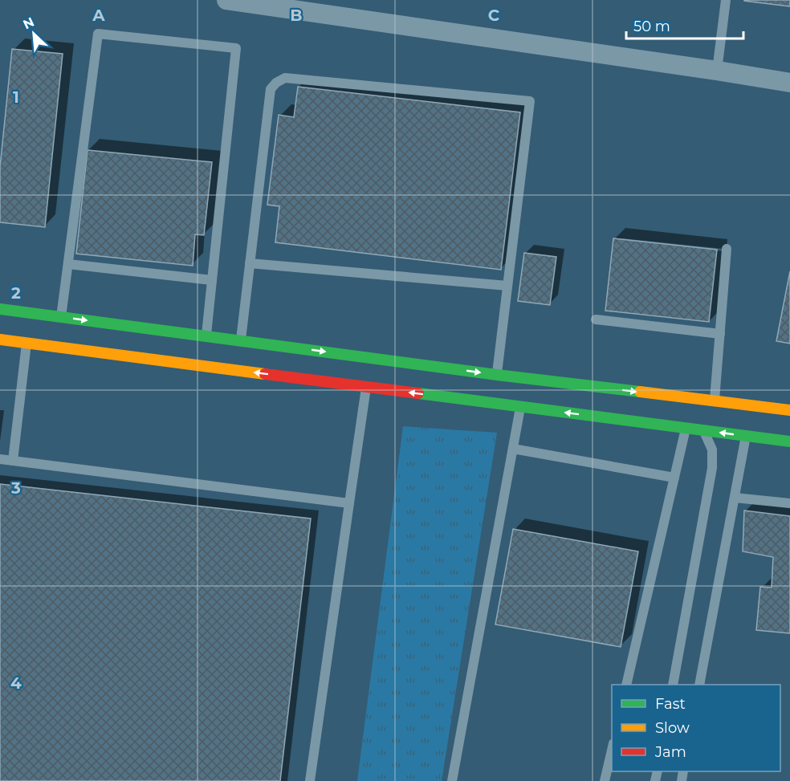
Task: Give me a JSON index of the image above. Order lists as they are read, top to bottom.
{
  "legend": ["Fast", "Slow", "Jam"],
  "scale_bar": "50 m",
  "north": "top left",
  "grid": {
    "columns": ["A", "B", "C"],
    "rows": [
      "1",
      "2",
      "3",
      "4"
    ]
  }
}
